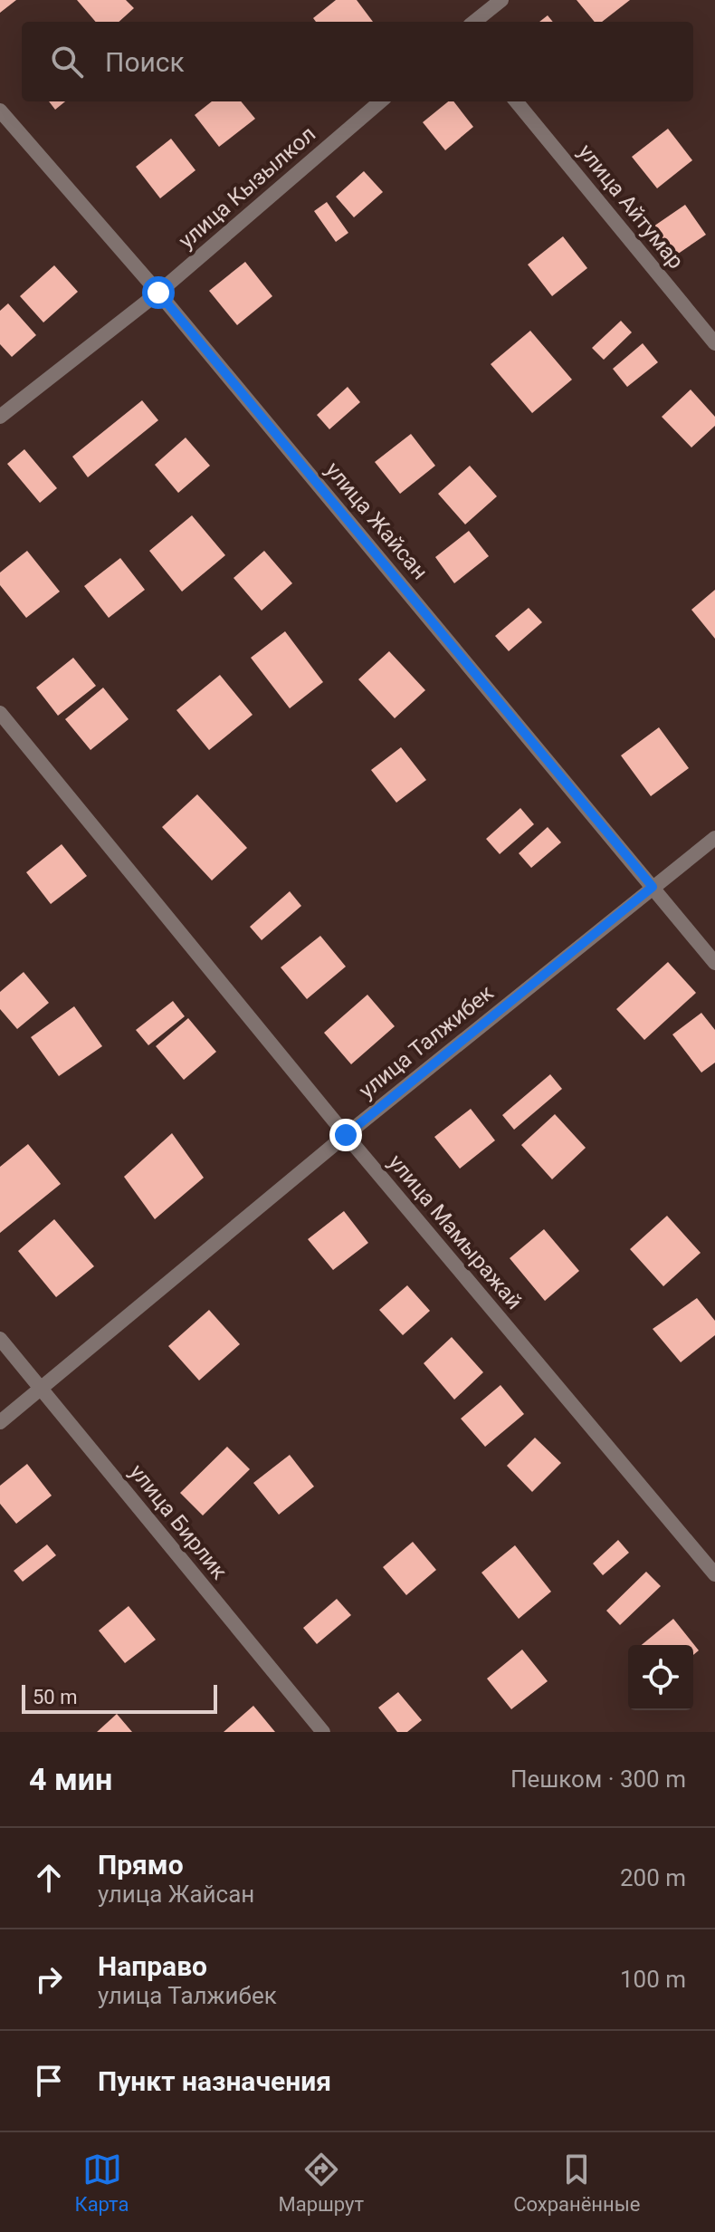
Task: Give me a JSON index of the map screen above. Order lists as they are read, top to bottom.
{
  "streets": {
    "street": [
      "улица Кызылкол",
      "улица Айтумар",
      "улица Жайсан",
      "улица Талжибек",
      "улица Мамыражай",
      "улица Бирлик"
    ]
  },
  "crossings": [
    ["улица Кызылкол", "улица Жайсан"],
    ["улица Жайсан", "улица Талжибек"],
    ["улица Талжибек", "улица Мамыражай"],
    ["улица Талжибек", "улица Бирлик"]
  ],
  "scale_bar": "50 m",
  "page": {
    "search": "Поиск",
    "scale": "50 m",
    "heading": ["4 мин", "Пешком · 300 m"],
    "list": [
      ["Прямо", "улица Жайсан", "200 m"],
      ["Направо", "улица Талжибек", "100 m"],
      "Пункт назначения"
    ],
    "nav": ["Карта", "Маршрут", "Сохранённые"]
  }
}
